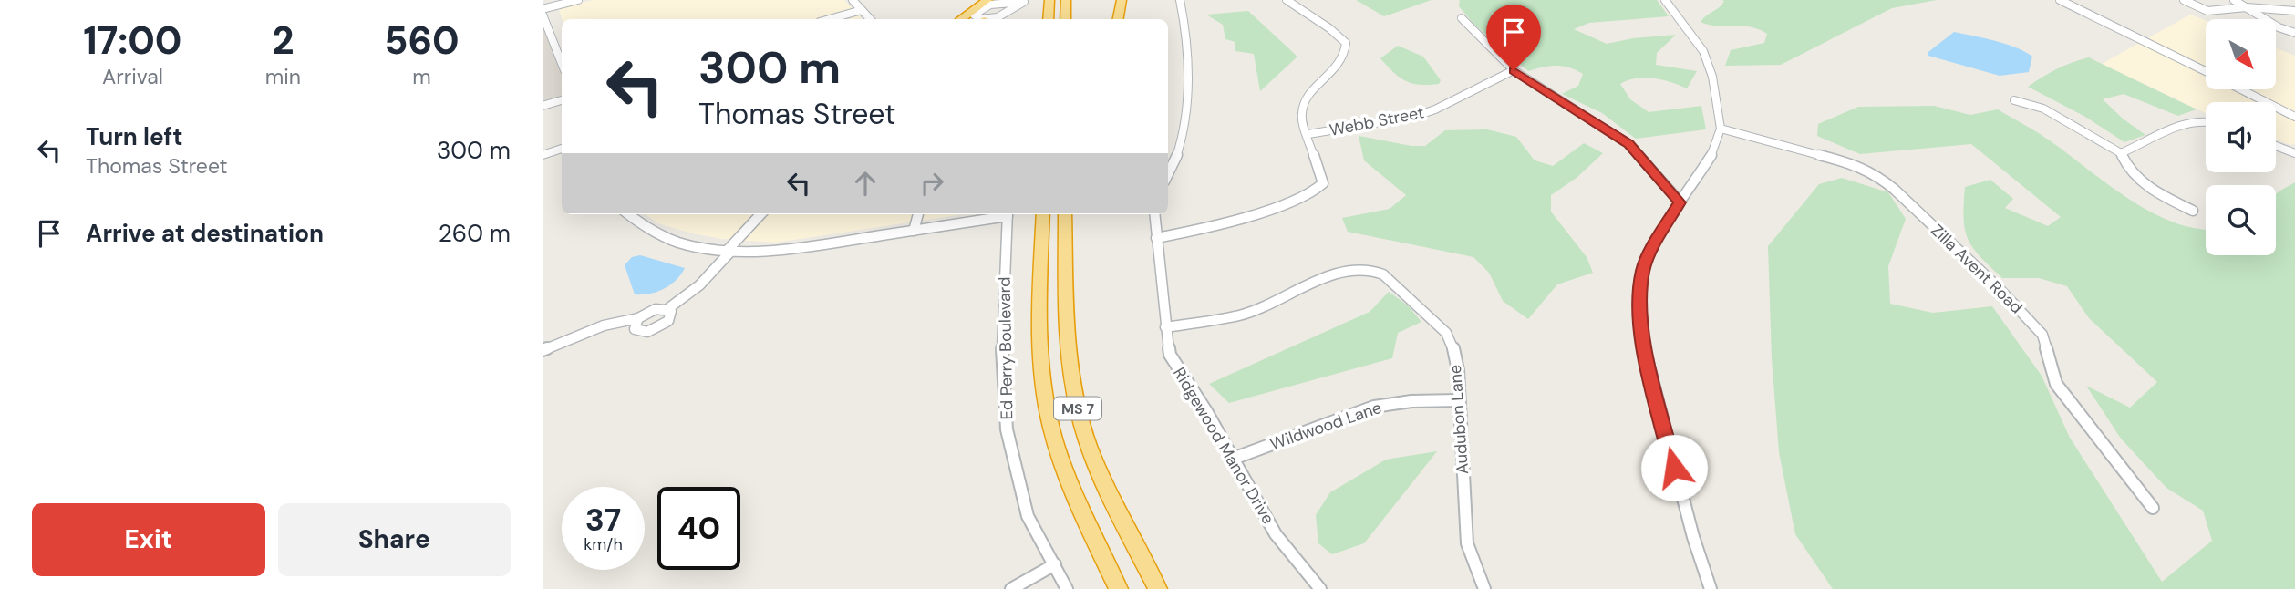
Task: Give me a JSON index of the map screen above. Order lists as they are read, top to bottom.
{
  "streets": {
    "highway": ["MS 7"],
    "street": [
      "Webb Street",
      "Zilla Avent Road",
      "Ed Perry Boulevard",
      "Audubon Lane",
      "Wildwood Lane",
      "Ridgewood Manor Drive"
    ]
  },
  "crossings": [
    ["Audubon Lane", "Wildwood Lane"],
    ["Audubon Lane", "Ridgewood Manor Drive"],
    ["Wildwood Lane", "Ridgewood Manor Drive"]
  ],
  "north": "bottom right",
  "page": {
    "eta": [
      "17:00",
      "Arrival",
      "2",
      "min",
      "560",
      "m"
    ],
    "turn": ["300 m", "Thomas Street"],
    "list": [
      {
        "name": "Turn left",
        "note": "Thomas Street",
        "value": "300 m"
      },
      {
        "name": "Arrive at destination",
        "value": "260 m"
      }
    ],
    "speed": "37 km/h",
    "limit": "40",
    "buttons": ["Exit", "Share"]
  }
}
